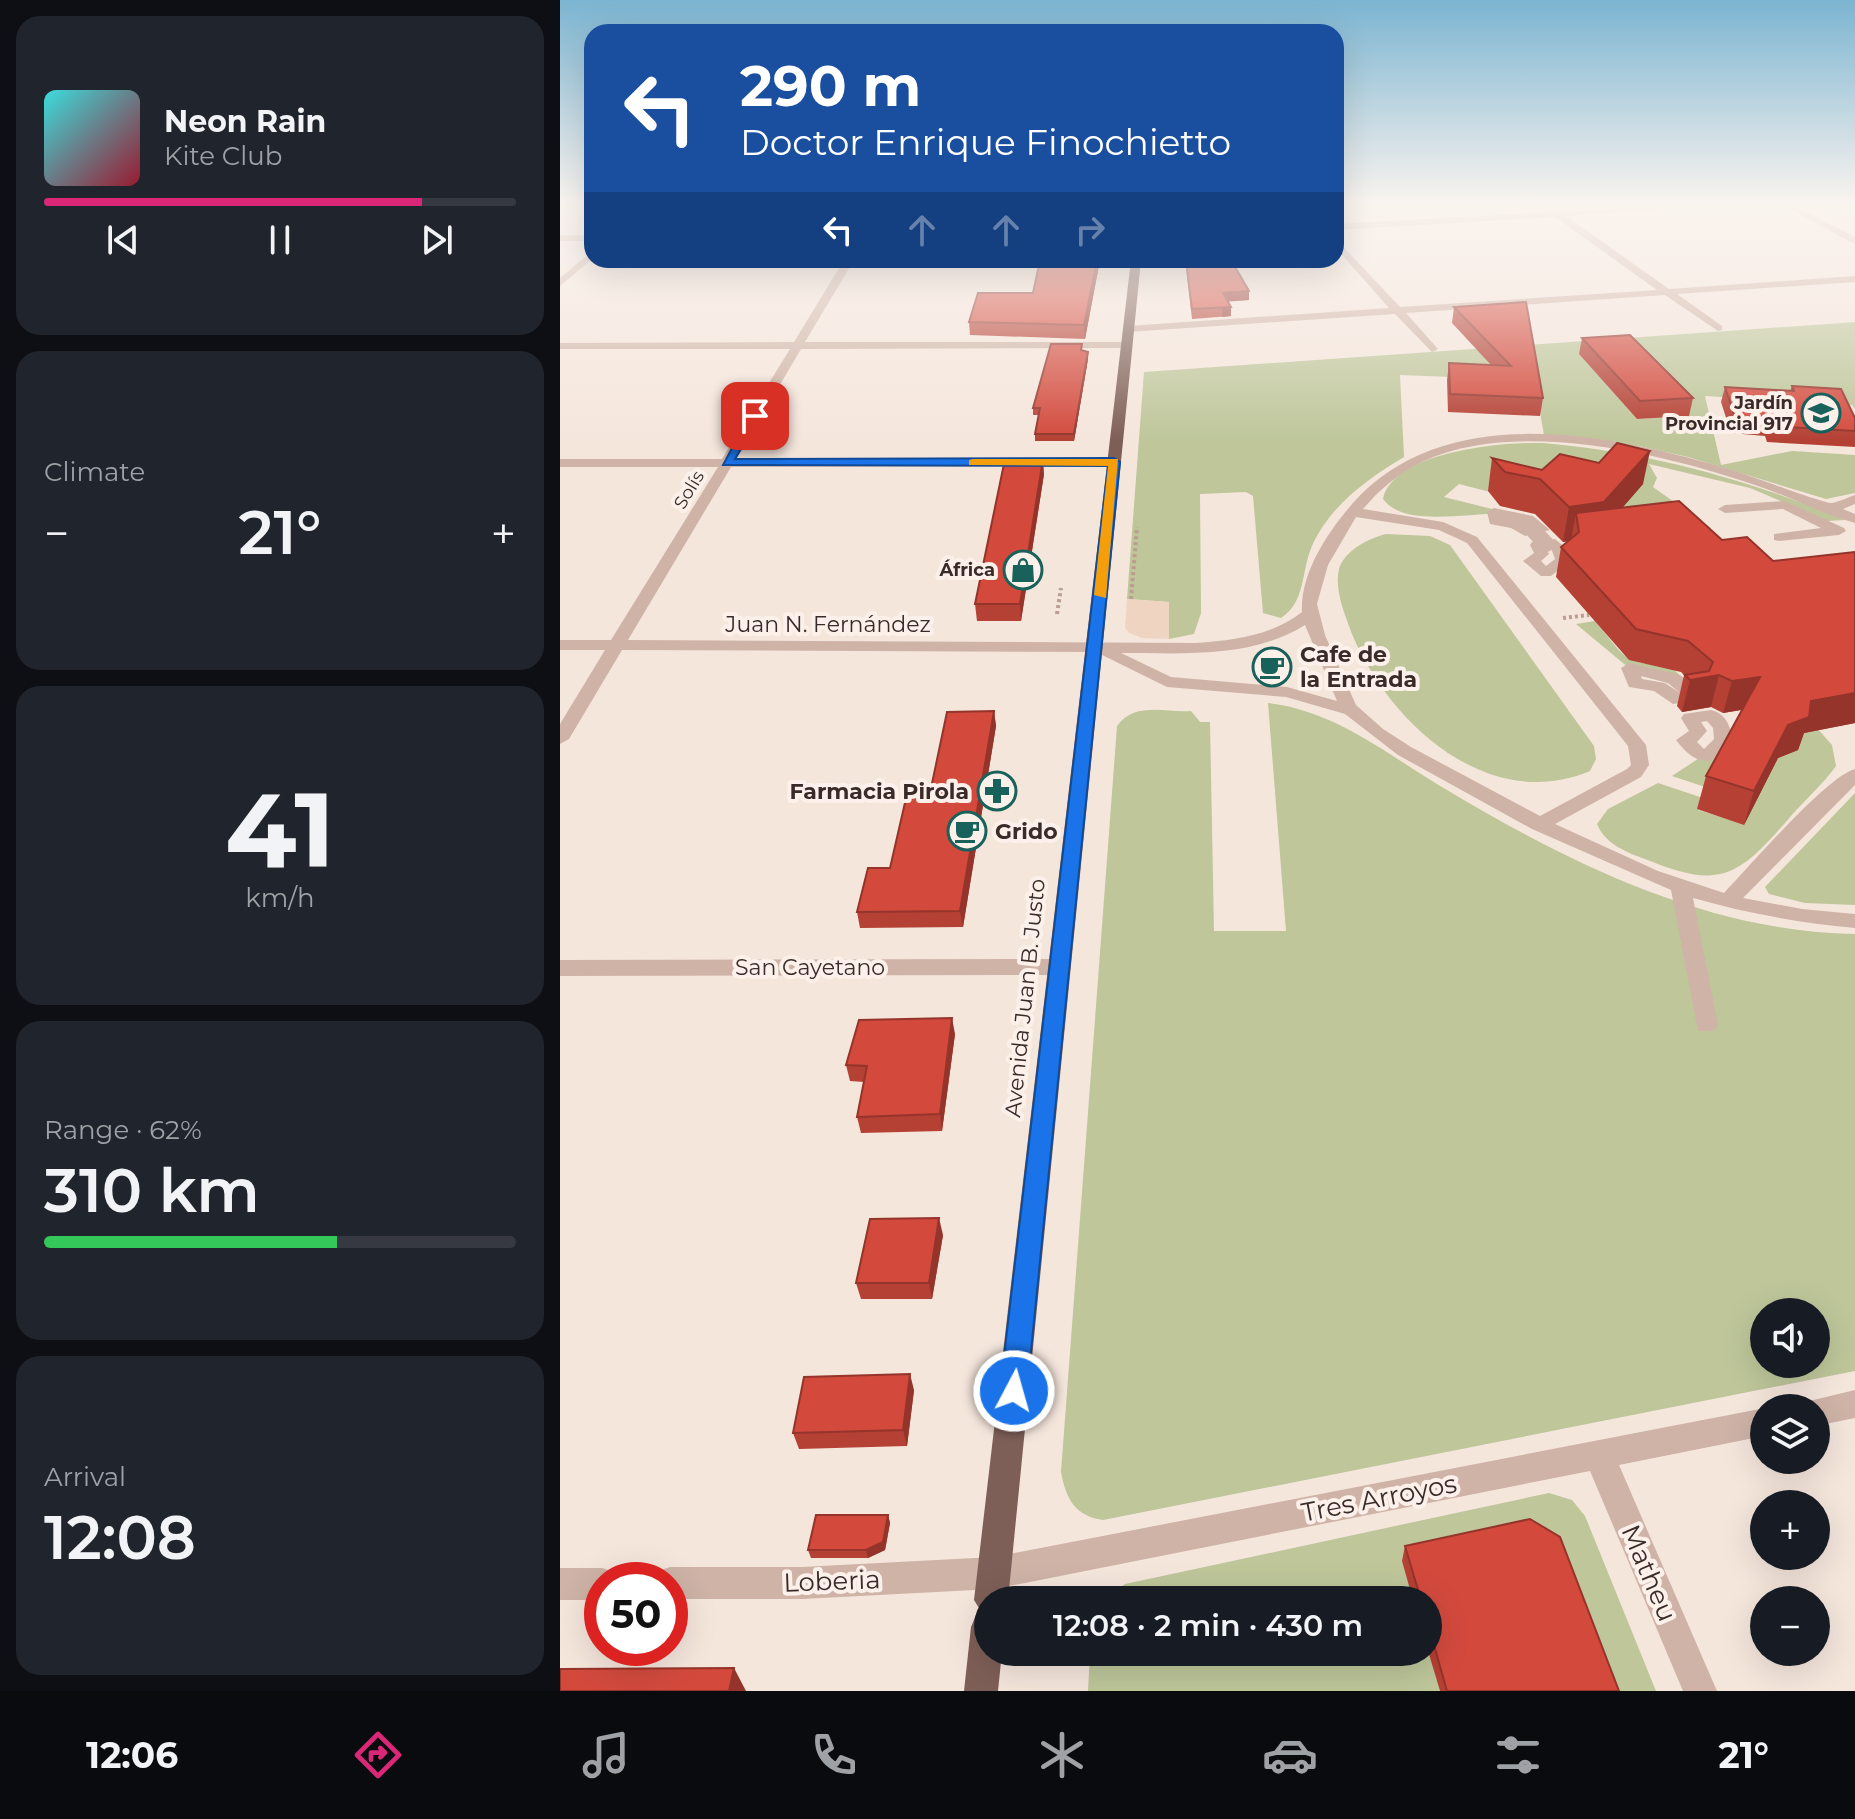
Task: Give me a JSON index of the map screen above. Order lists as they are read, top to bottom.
{
  "streets": {
    "main road": ["Avenida Juan B. Justo"],
    "street": [
      "Solís",
      "Juan N. Fernández",
      "San Cayetano",
      "Tres Arroyos",
      "Matheu",
      "Loberia"
    ]
  },
  "crossings": [
    ["Solís", "Juan N. Fernández"],
    ["Juan N. Fernández", "Avenida Juan B. Justo"],
    ["San Cayetano", "Avenida Juan B. Justo"],
    ["Tres Arroyos", "Matheu"]
  ],
  "places": {
    "school or university": ["Jardín Provincial 917"],
    "shop": ["África"],
    "cafe": ["Cafe de la Entrada", "Grido"],
    "pharmacy": ["Farmacia Pirola"]
  },
  "page": {
    "turn": ["290 m", "Doctor Enrique Finochietto"],
    "song": ["Neon Rain", "Kite Club"],
    "tile": [
      "Climate",
      ["41", "km/h"],
      ["Range · 62%", "310 km"],
      ["Arrival", "12:08"]
    ],
    "heat": ["−", "21°", "+"],
    "map_buttons": ["+", "−"],
    "limit": "50",
    "trip": "12:08 · 2 min · 430 m",
    "tabs": ["12:06", "21°"]
  }
}
